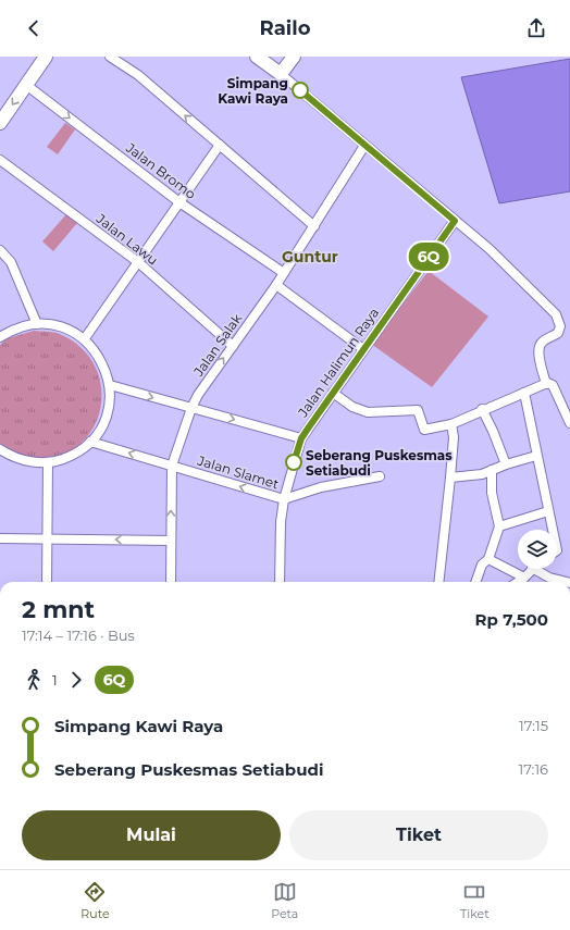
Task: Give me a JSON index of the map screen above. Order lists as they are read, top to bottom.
{
  "streets": {
    "street": [
      "Jalan Bromo",
      "Jalan Lawu",
      "Jalan Salak",
      "Jalan Halimun Raya",
      "Jalan Slamet"
    ]
  },
  "crossings": [
    ["Jalan Bromo", "Jalan Salak"],
    ["Jalan Lawu", "Jalan Salak"],
    ["Jalan Salak", "Jalan Slamet"],
    ["Jalan Halimun Raya", "Jalan Slamet"]
  ],
  "districts": ["Guntur"],
  "places": ["Simpang Kawi Raya", "Seberang Puskesmas Setiabudi"],
  "lines": ["bus line 6Q"],
  "page": {
    "header": "Railo",
    "on_map": "6Q",
    "heading": ["2 mnt", "17:14 – 17:16 · Bus", "Rp 7,500"],
    "legs": ["1", "6Q"],
    "list": [
      {
        "name": "Simpang Kawi Raya",
        "value": "17:15"
      },
      {
        "name": "Seberang Puskesmas Setiabudi",
        "value": "17:16"
      }
    ],
    "buttons": ["Mulai", "Tiket"],
    "tabs": ["Rute", "Peta", "Tiket"]
  }
}
